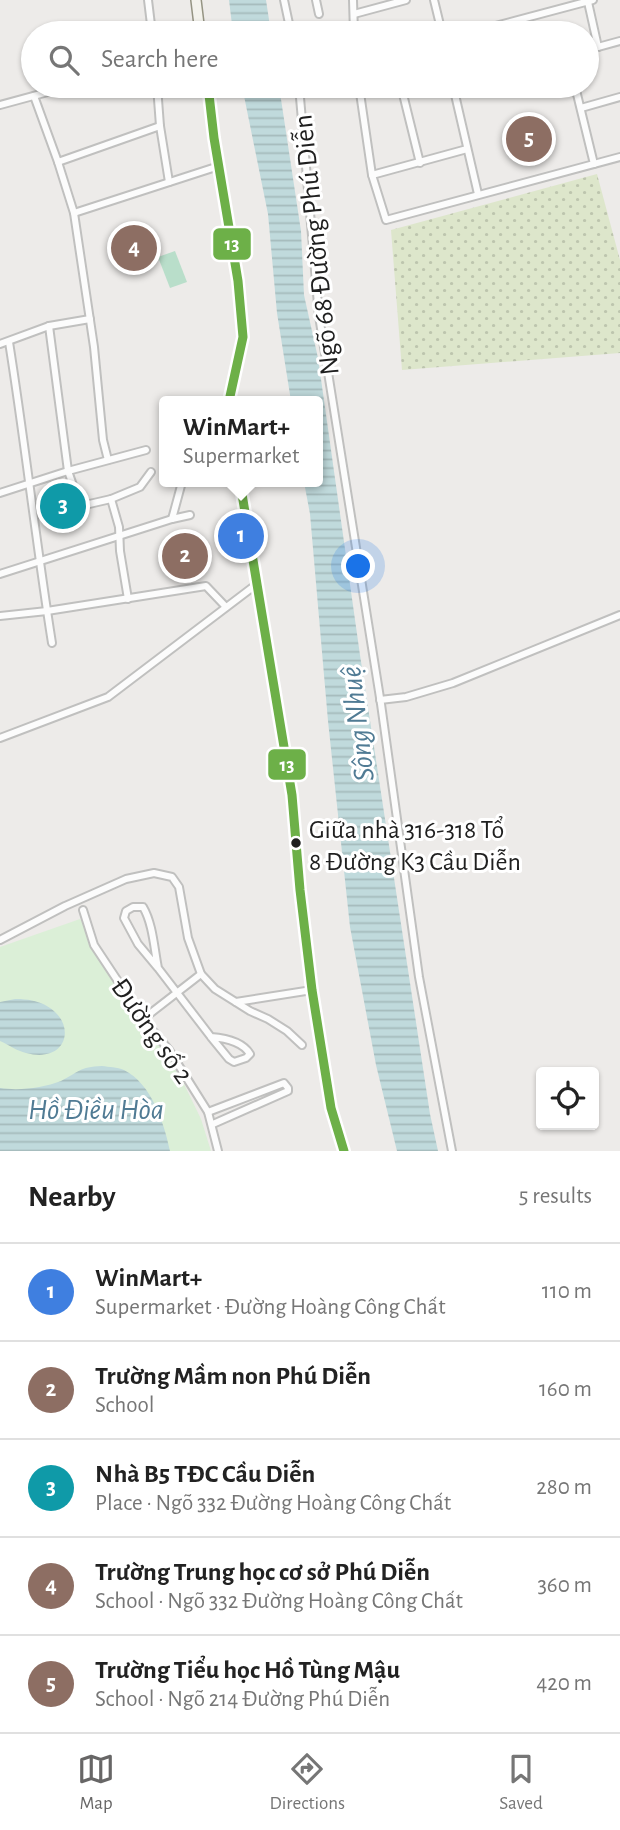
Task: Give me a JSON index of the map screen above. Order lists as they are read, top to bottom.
{
  "streets": {
    "street": ["Ngõ 68 Đường Phú Diễn", "Đường số 2"]
  },
  "water": ["Sông Nhuệ", "Hồ Điều Hòa"],
  "places": ["Giữa nhà 316-318 Tổ 8 Đường K3 Cầu Diễn"],
  "lines": ["transit line 13"],
  "page": {
    "search": "Search here",
    "pins": [
      "5",
      "4",
      "3",
      "1",
      "2"
    ],
    "popup": ["WinMart+", "Supermarket"],
    "heading": ["Nearby", "5 results"],
    "list": [
      {
        "mark": "1",
        "name": "WinMart+",
        "note": "Supermarket · Đường Hoàng Công Chất",
        "value": "110 m"
      },
      {
        "mark": "2",
        "name": "Trường Mầm non Phú Diễn",
        "note": "School",
        "value": "160 m"
      },
      {
        "mark": "3",
        "name": "Nhà B5 TĐC Cầu Diễn",
        "note": "Place · Ngõ 332 Đường Hoàng Công Chất",
        "value": "280 m"
      },
      {
        "mark": "4",
        "name": "Trường Trung học cơ sở Phú Diễn",
        "note": "School · Ngõ 332 Đường Hoàng Công Chất",
        "value": "360 m"
      },
      {
        "mark": "5",
        "name": "Trường Tiểu học Hồ Tùng Mậu",
        "note": "School · Ngõ 214 Đường Phú Diễn",
        "value": "420 m"
      }
    ],
    "nav": ["Map", "Directions", "Saved"]
  }
}
